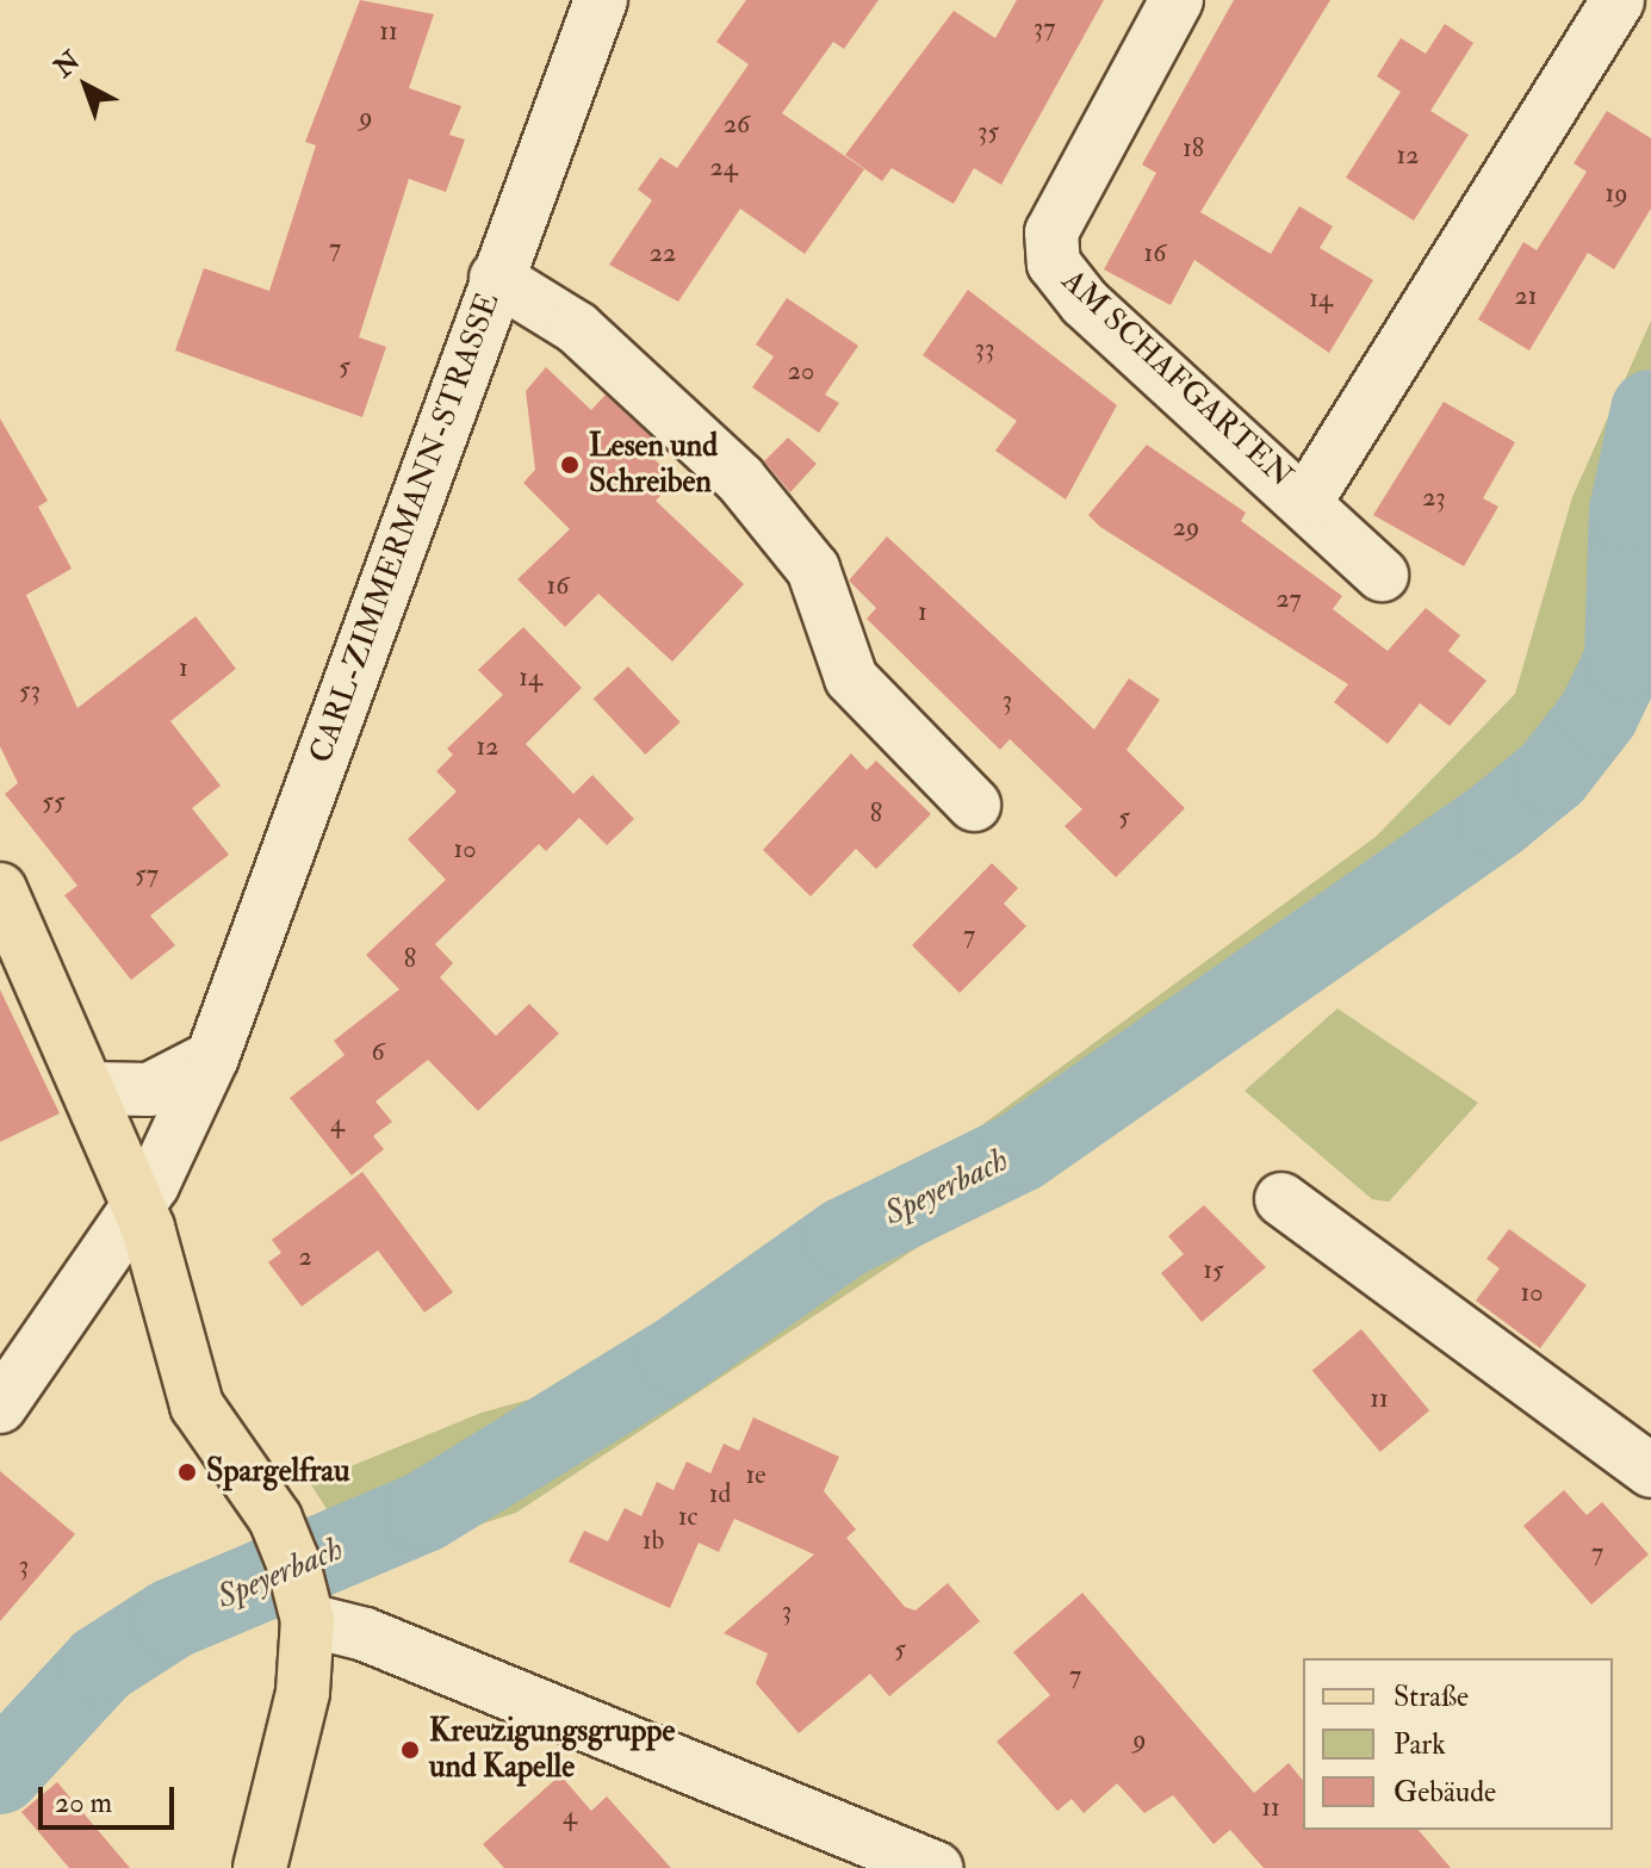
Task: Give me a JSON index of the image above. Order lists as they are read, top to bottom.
{
  "streets": {
    "street": ["AM SCHAFGARTEN", "CARL-ZIMMERMANN-STRASSE"]
  },
  "water": ["Speyerbach"],
  "places": ["Lesen und Schreiben", "Spargelfrau", "Kreuzigungsgruppe und Kapelle"],
  "house_numbers": [
    "37",
    "11",
    "9",
    "26",
    "35",
    "18",
    "12",
    "24",
    "19",
    "7",
    "22",
    "16",
    "21",
    "14",
    "33",
    "5",
    "20",
    "23",
    "29",
    "16",
    "27",
    "1",
    "1",
    "14",
    "53",
    "3",
    "12",
    "55",
    "8",
    "5",
    "10",
    "57",
    "7",
    "8",
    "6",
    "4",
    "2",
    "15",
    "10",
    "11",
    "1e",
    "1d",
    "1c",
    "1b",
    "7",
    "3",
    "3",
    "5",
    "7",
    "9",
    "11",
    "4"
  ],
  "legend": ["Straße", "Park", "Gebäude"],
  "scale_bar": "20 m",
  "north": "top left"
}
